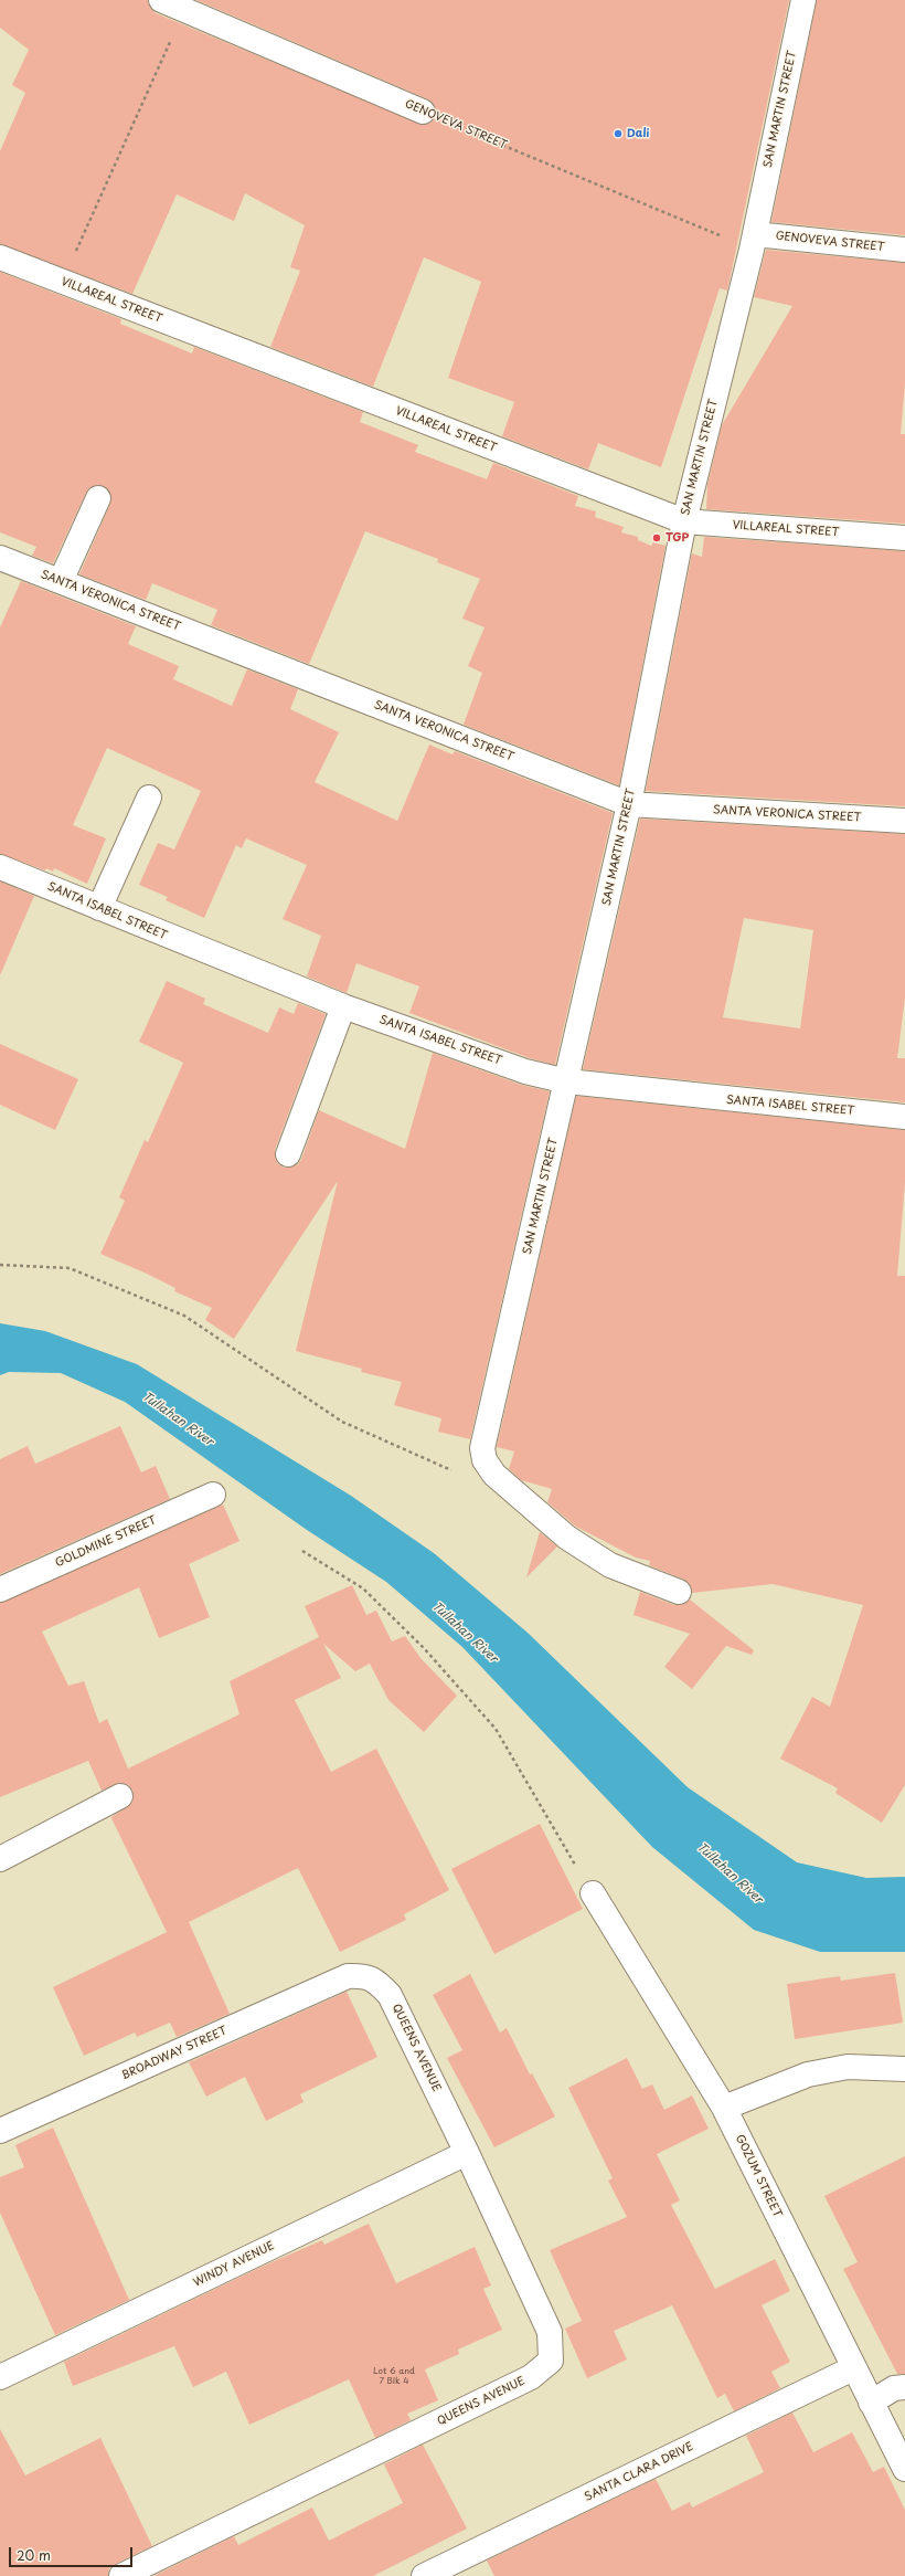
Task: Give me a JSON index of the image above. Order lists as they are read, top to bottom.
{
  "streets": {
    "street": [
      "SAN MARTIN STREET",
      "GENOVEVA STREET",
      "VILLAREAL STREET",
      "SANTA VERONICA STREET",
      "SANTA ISABEL STREET",
      "GOLDMINE STREET",
      "QUEENS AVENUE",
      "BROADWAY STREET",
      "GOZUM STREET",
      "WINDY AVENUE",
      "SANTA CLARA DRIVE"
    ]
  },
  "crossings": [
    ["SAN MARTIN STREET", "GENOVEVA STREET"],
    ["SAN MARTIN STREET", "VILLAREAL STREET"],
    ["SAN MARTIN STREET", "SANTA VERONICA STREET"],
    ["SAN MARTIN STREET", "SANTA ISABEL STREET"],
    ["QUEENS AVENUE", "BROADWAY STREET"],
    ["QUEENS AVENUE", "WINDY AVENUE"],
    ["GOZUM STREET", "SANTA CLARA DRIVE"]
  ],
  "water": ["Tullahan River"],
  "places": ["Dali", "TGP"],
  "house_numbers": ["Lot 6 and 7 Blk 4"],
  "scale_bar": "20 m"
}
